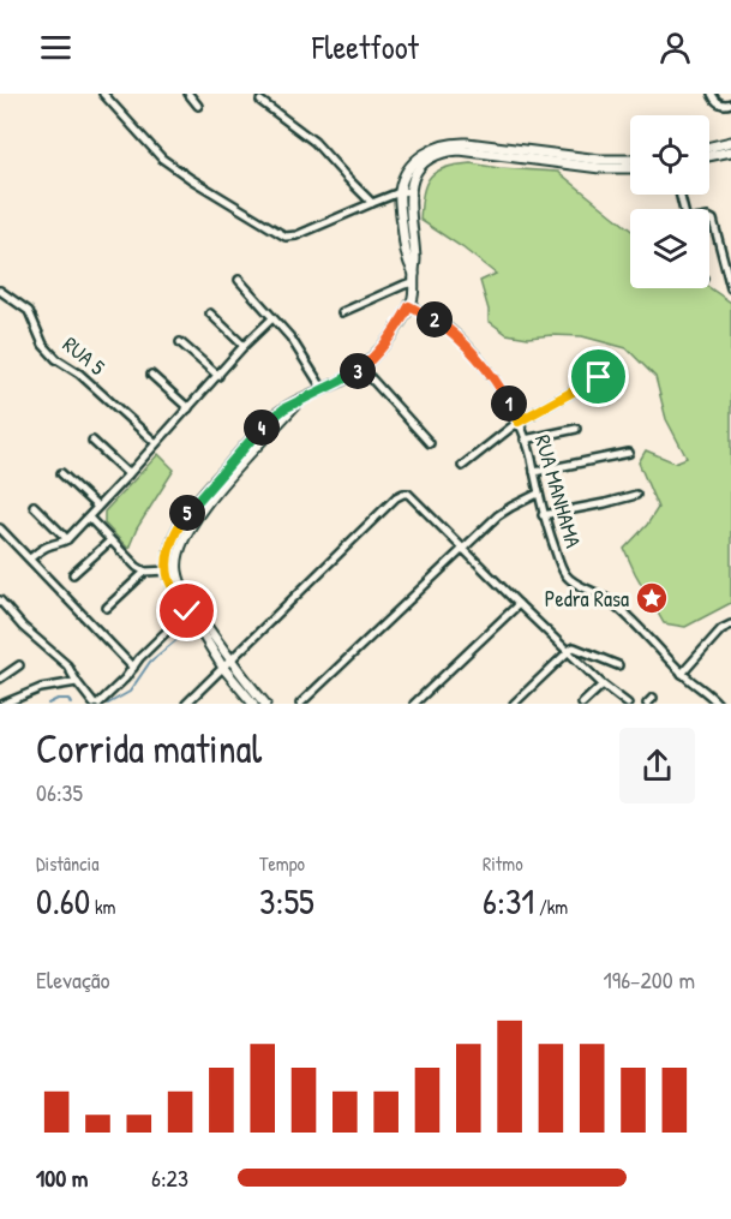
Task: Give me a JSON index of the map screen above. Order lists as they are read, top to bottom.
{
  "streets": {
    "street": ["RUA 5", "RUA MANHAMA"]
  },
  "places": {
    "place": ["Pedra Rasa"]
  },
  "page": {
    "header": "Fleetfoot",
    "pins": [
      "2",
      "3",
      "1",
      "4",
      "5"
    ],
    "heading": ["Corrida matinal", "06:35"],
    "stats": [
      ["Distância", "0.60 km"],
      ["Tempo", "3:55"],
      ["Ritmo", "6:31 /km"]
    ],
    "chart": ["Elevação", "196–200 m"],
    "list": [
      {
        "name": "100 m",
        "note": "6:23"
      }
    ]
  }
}
